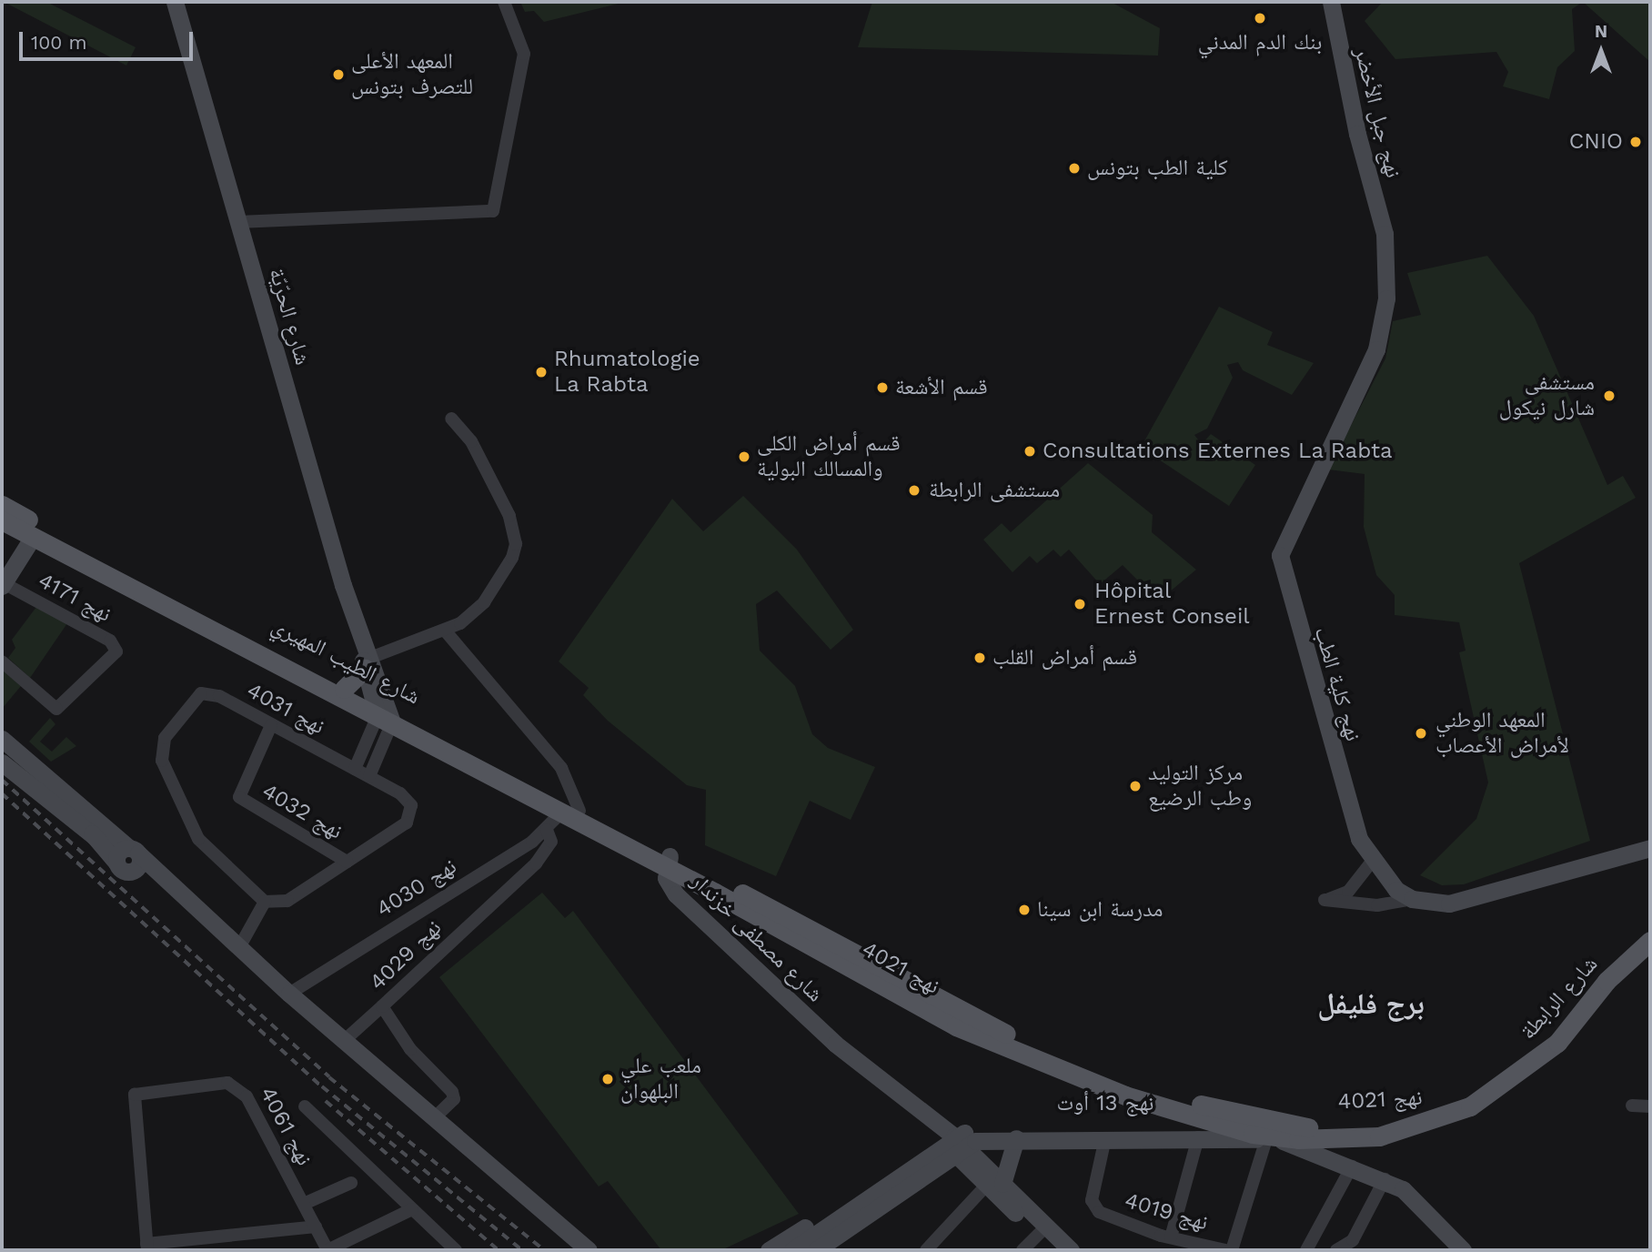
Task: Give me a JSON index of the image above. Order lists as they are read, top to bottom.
{
  "streets": {
    "main road": ["شارع الطيب المهيري", "نهج 4021", "شارع الرابطة"],
    "street": [
      "نهج جبل الأخضر",
      "شارع الحرّيّة",
      "نهج 4171",
      "نهج كلية الطب",
      "نهج 4031",
      "نهج 4032",
      "نهج 4030",
      "شارع مصطفى خزندار",
      "نهج 4029",
      "نهج 13 أوت",
      "نهج 4061",
      "نهج 4019"
    ]
  },
  "crossings": [
    ["نهج جبل الأخضر", "نهج كلية الطب"],
    ["شارع الحرّيّة", "شارع الطيب المهيري"],
    ["شارع الطيب المهيري", "نهج 4030"],
    ["شارع الطيب المهيري", "شارع مصطفى خزندار"],
    ["شارع الطيب المهيري", "نهج 4021"],
    ["نهج 4031", "نهج 4032"],
    ["نهج 4030", "نهج 4029"],
    ["شارع مصطفى خزندار", "نهج 4021"],
    ["شارع مصطفى خزندار", "نهج 13 أوت"],
    ["نهج 4021", "شارع الرابطة"],
    ["نهج 4021", "نهج 13 أوت"],
    ["نهج 13 أوت", "نهج 4019"]
  ],
  "districts": ["برج فليفل"],
  "places": [
    "بنك الدم المدني",
    "المعهد الأعلى للتصرف بتونس",
    "CNIO",
    "كلية الطب بتونس",
    "Rhumatologie La Rabta",
    "قسم الأشعة",
    "مستشفى شارل نيكول",
    "Consultations Externes La Rabta",
    "قسم أمراض الكلى والمسالك البولية",
    "مستشفى الرابطة",
    "Hôpital Ernest Conseil",
    "قسم أمراض القلب",
    "المعهد الوطني لأمراض الأعصاب",
    "مركز التوليد وطب الرضيع",
    "مدرسة ابن سينا",
    "ملعب علي البلهوان"
  ],
  "scale_bar": "100 m",
  "north": "top"
}
